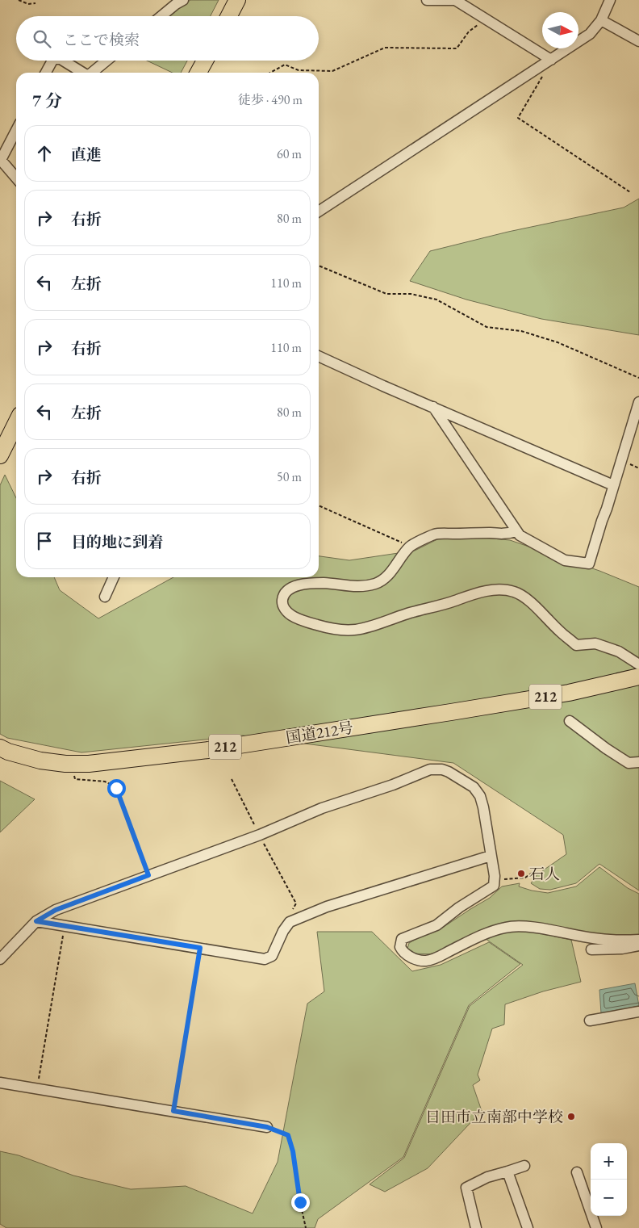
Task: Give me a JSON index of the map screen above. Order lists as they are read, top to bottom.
{
  "streets": {
    "highway": ["212", "国道212号"]
  },
  "places": ["石人", "日田市立南部中学校"],
  "north": "right",
  "page": {
    "search": "ここで検索",
    "heading": ["7 分", "徒歩 · 490 m"],
    "list": [
      ["直進", "60 m"],
      ["右折", "80 m"],
      ["左折", "110 m"],
      ["右折", "110 m"],
      ["左折", "80 m"],
      ["右折", "50 m"],
      "目的地に到着"
    ],
    "map_buttons": ["+", "−"]
  }
}
